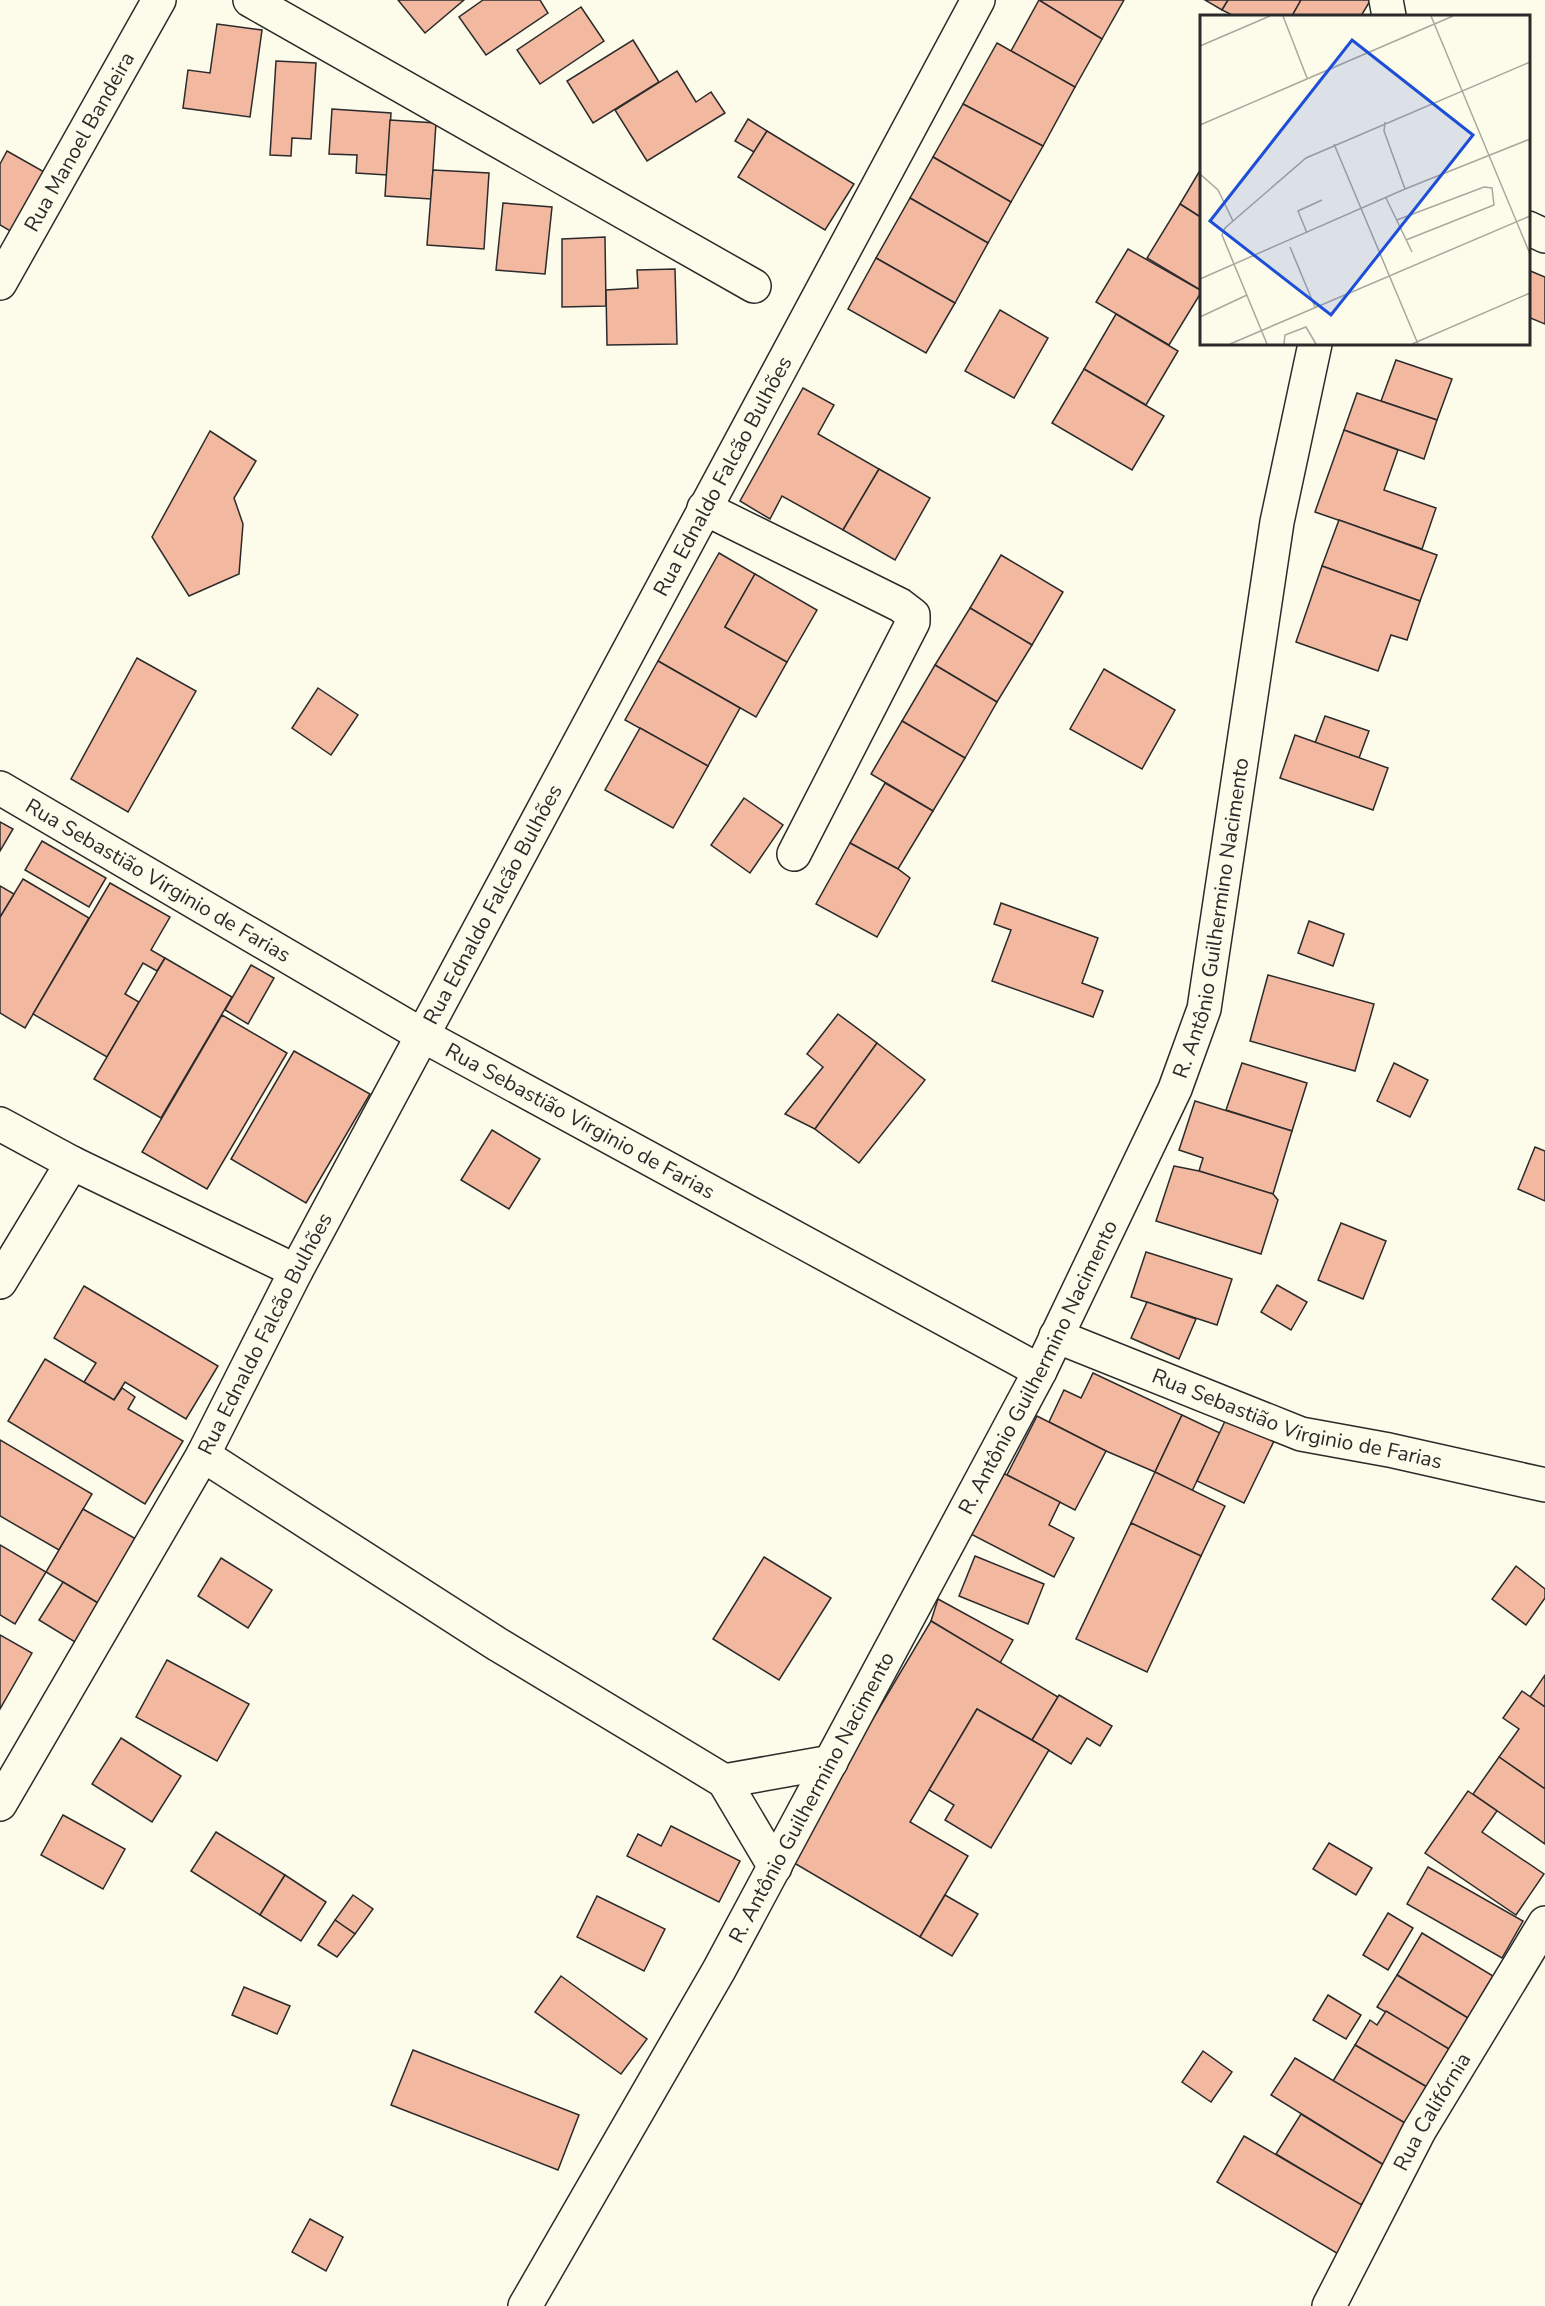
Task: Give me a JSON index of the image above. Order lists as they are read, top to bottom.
{
  "streets": {
    "street": [
      "Rua Manoel Bandeira",
      "Rua Ednaldo Falcão Bulhões",
      "Rua Sebastião Virginio de Farias",
      "R. Antônio Guilhermino Nacimento",
      "Rua Califórnia"
    ]
  },
  "crossings": [
    ["Rua Ednaldo Falcão Bulhões", "Rua Sebastião Virginio de Farias"],
    ["Rua Sebastião Virginio de Farias", "R. Antônio Guilhermino Nacimento"]
  ]
}
